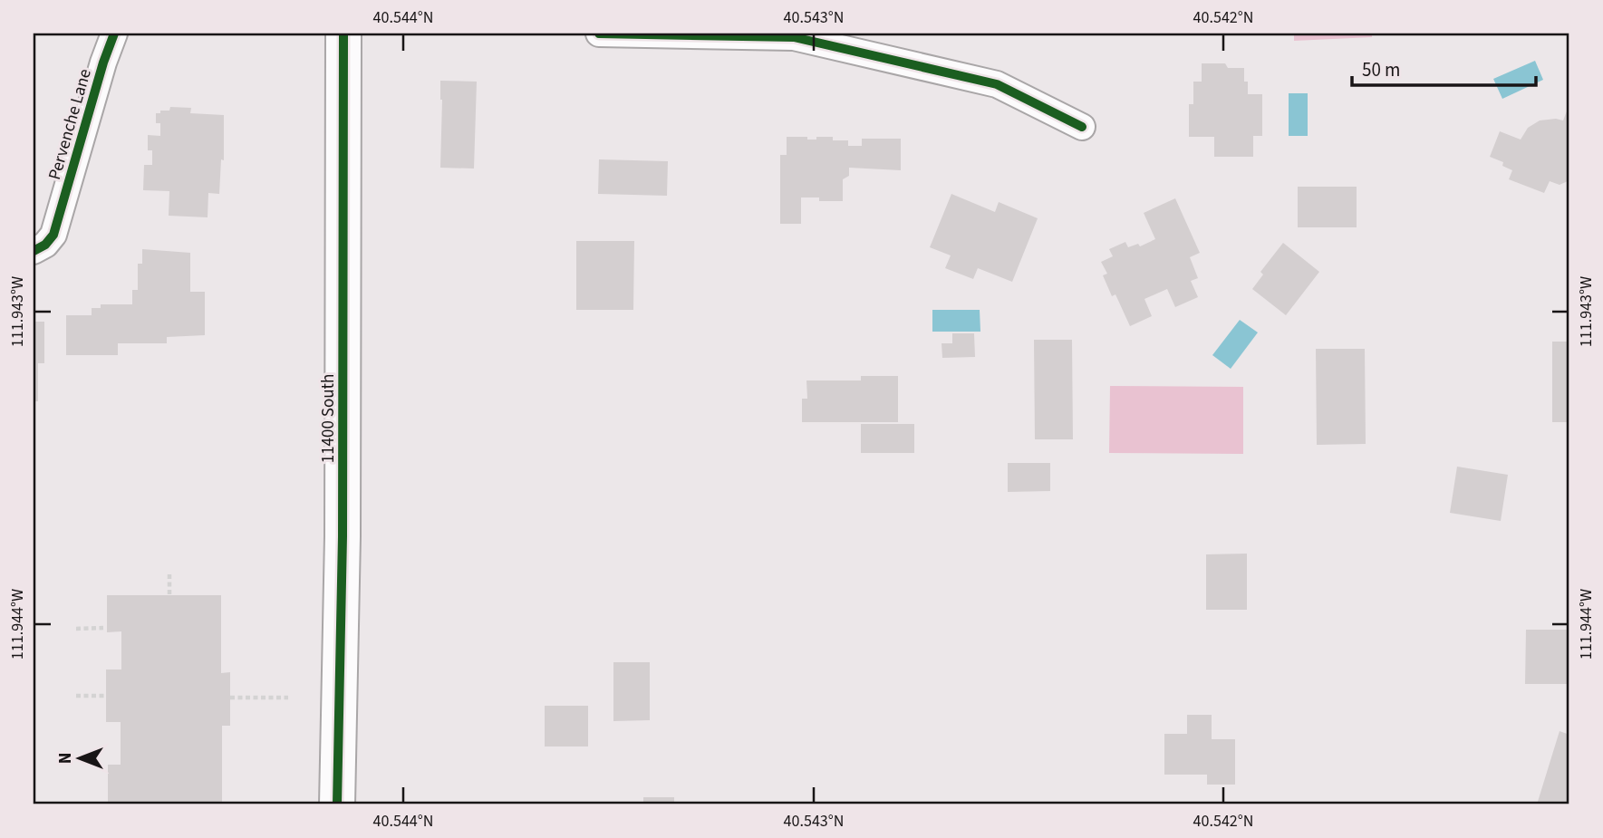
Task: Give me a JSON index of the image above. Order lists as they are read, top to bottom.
{
  "streets": {
    "main road": ["11400 South"],
    "street": ["Pervenche Lane"]
  },
  "scale_bar": "50 m",
  "north": "left",
  "coordinates": [
    "40.544°N",
    "40.543°N",
    "40.542°N",
    "111.943°W",
    "111.944°W"
  ]
}
